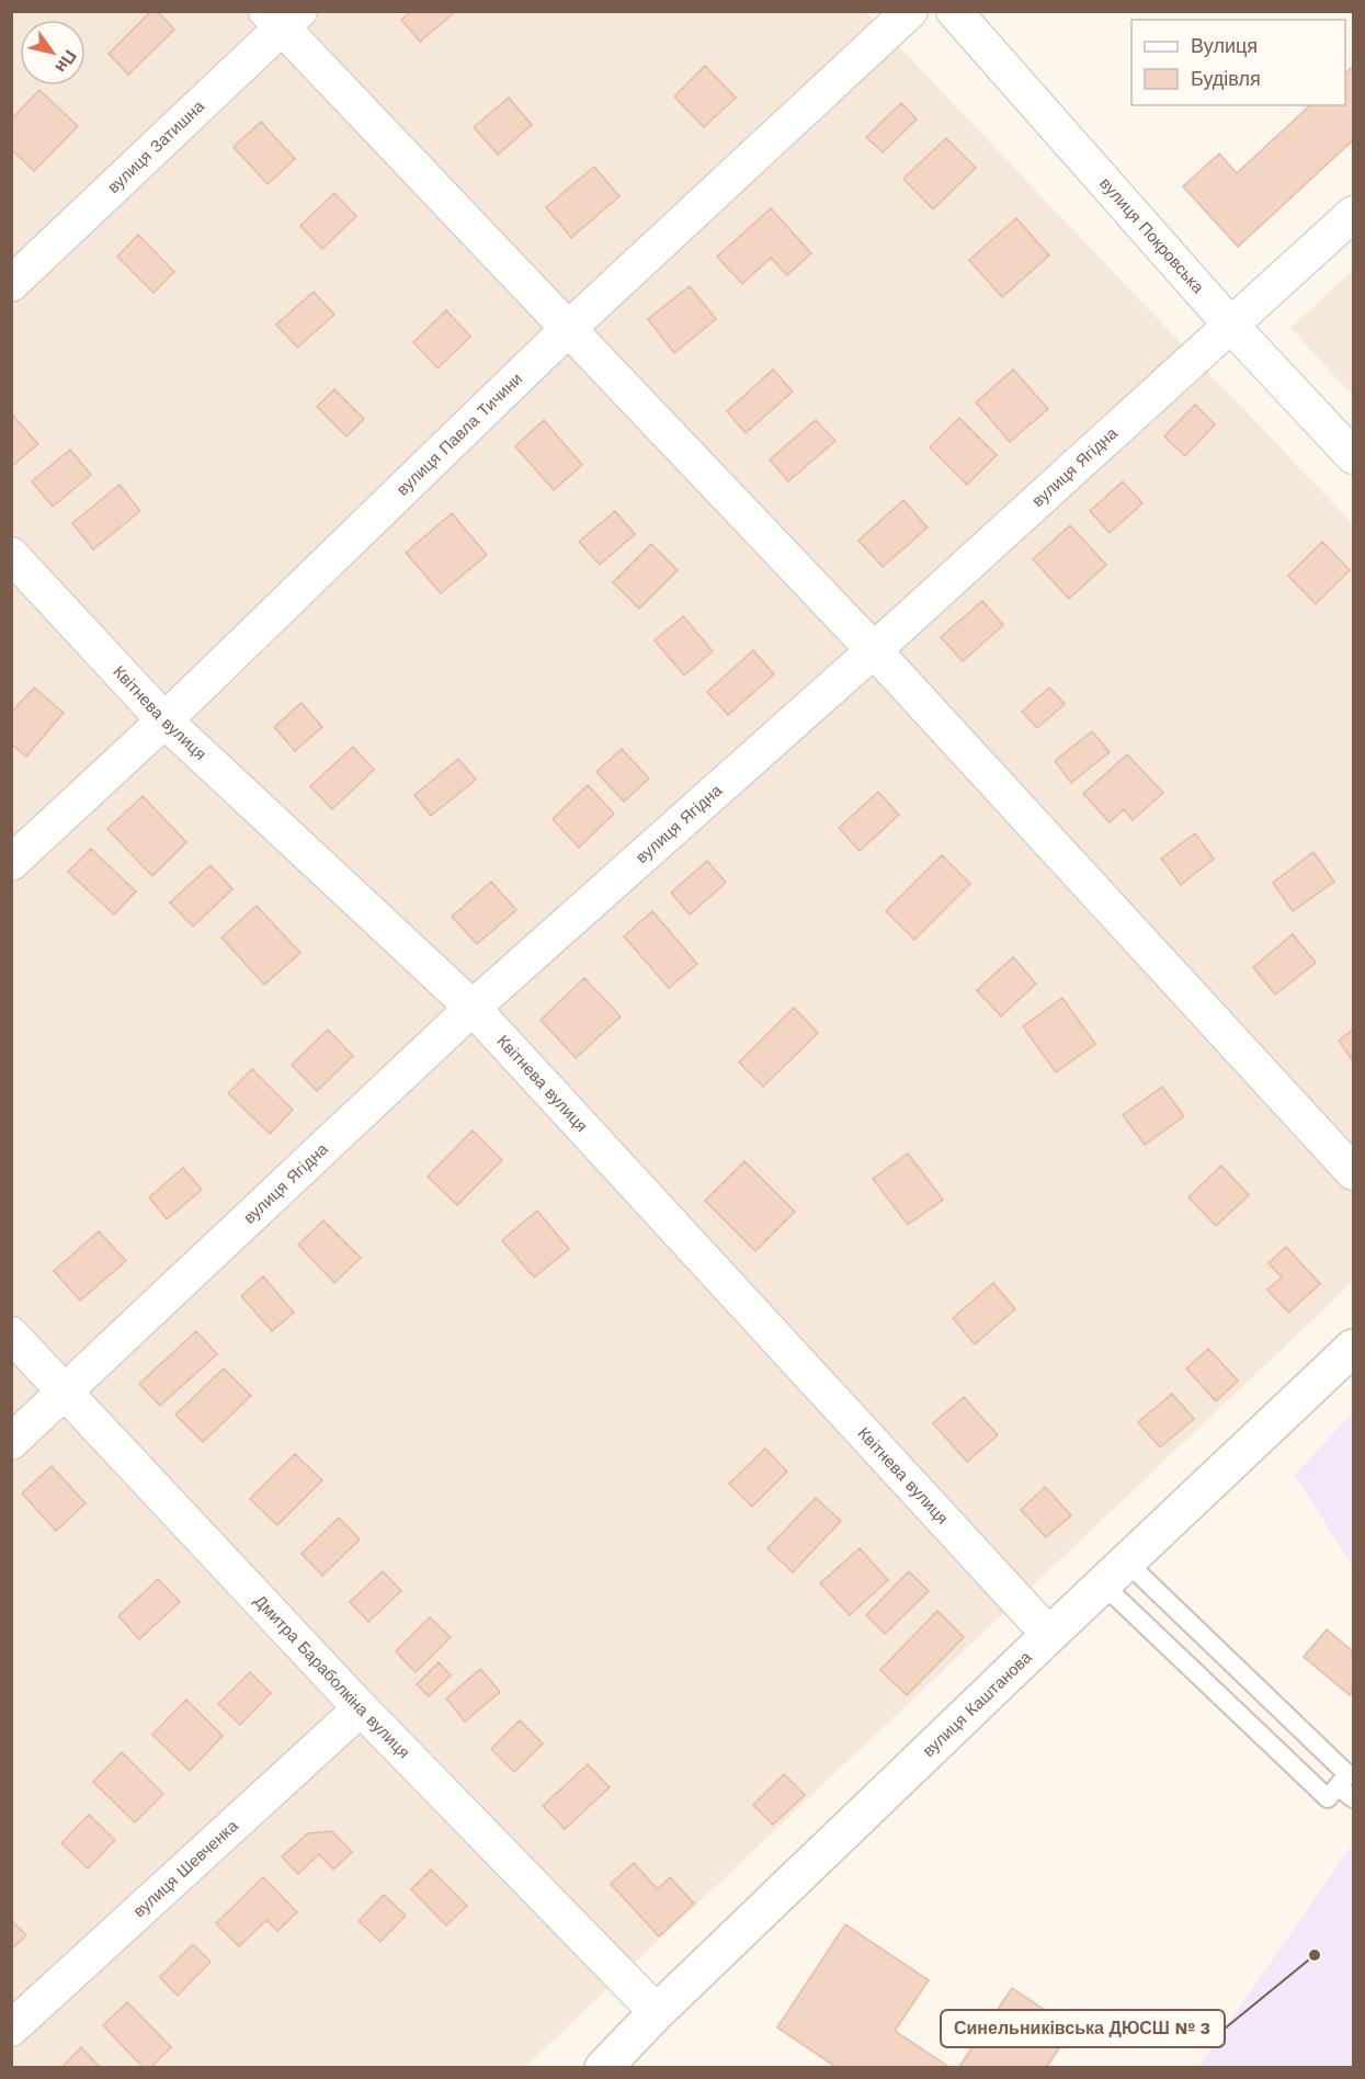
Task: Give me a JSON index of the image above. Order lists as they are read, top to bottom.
{
  "streets": {
    "street": [
      "вулиця Затишна",
      "вулиця Покровська",
      "вулиця Павла Тичини",
      "вулиця Ягідна",
      "Квітнева вулиця",
      "Дмитра Бараболкіна вулиця",
      "вулиця Каштанова",
      "вулиця Шевченка"
    ]
  },
  "crossings": [
    ["вулиця Покровська", "вулиця Ягідна"],
    ["вулиця Павла Тичини", "Квітнева вулиця"],
    ["вулиця Ягідна", "Квітнева вулиця"],
    ["вулиця Ягідна", "Дмитра Бараболкіна вулиця"],
    ["Квітнева вулиця", "вулиця Каштанова"],
    ["Дмитра Бараболкіна вулиця", "вулиця Каштанова"],
    ["Дмитра Бараболкіна вулиця", "вулиця Шевченка"]
  ],
  "places": ["Синельниківська ДЮСШ № 3"],
  "legend": ["Вулиця", "Будівля"],
  "north": "bottom right"
}
